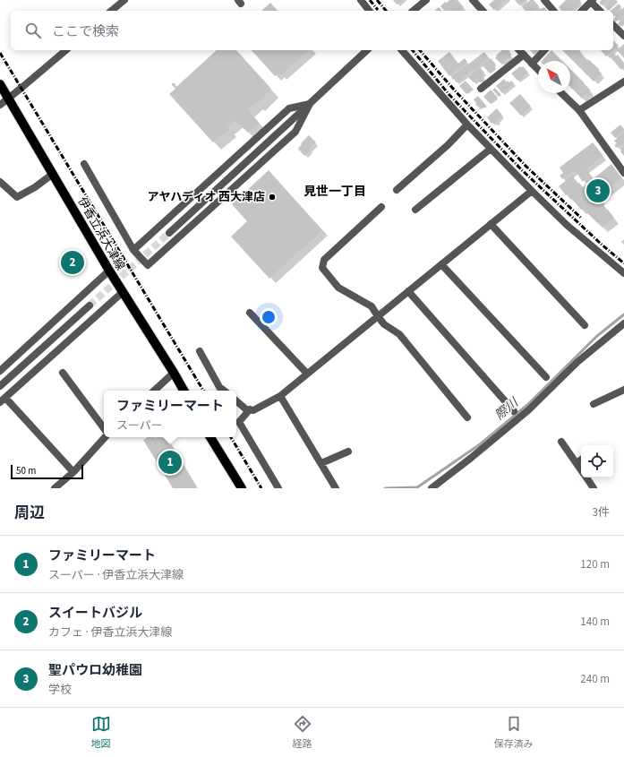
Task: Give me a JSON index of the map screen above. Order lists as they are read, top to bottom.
{
  "streets": {
    "main road": ["伊香立浜大津線"]
  },
  "districts": ["見世一丁目"],
  "water": ["際川"],
  "places": ["アヤハディオ 西大津店"],
  "scale_bar": "50 m",
  "north": "top left",
  "page": {
    "search": "ここで検索",
    "pins": ["3", "2", "1"],
    "popup": ["ファミリーマート", "スーパー"],
    "scale": "50 m",
    "heading": ["周辺", "3件"],
    "list": [
      {
        "mark": "1",
        "name": "ファミリーマート",
        "note": "スーパー · 伊香立浜大津線",
        "value": "120 m"
      },
      {
        "mark": "2",
        "name": "スイートバジル",
        "note": "カフェ · 伊香立浜大津線",
        "value": "140 m"
      },
      {
        "mark": "3",
        "name": "聖パウロ幼稚園",
        "note": "学校",
        "value": "240 m"
      }
    ],
    "nav": ["地図", "経路", "保存済み"]
  }
}
